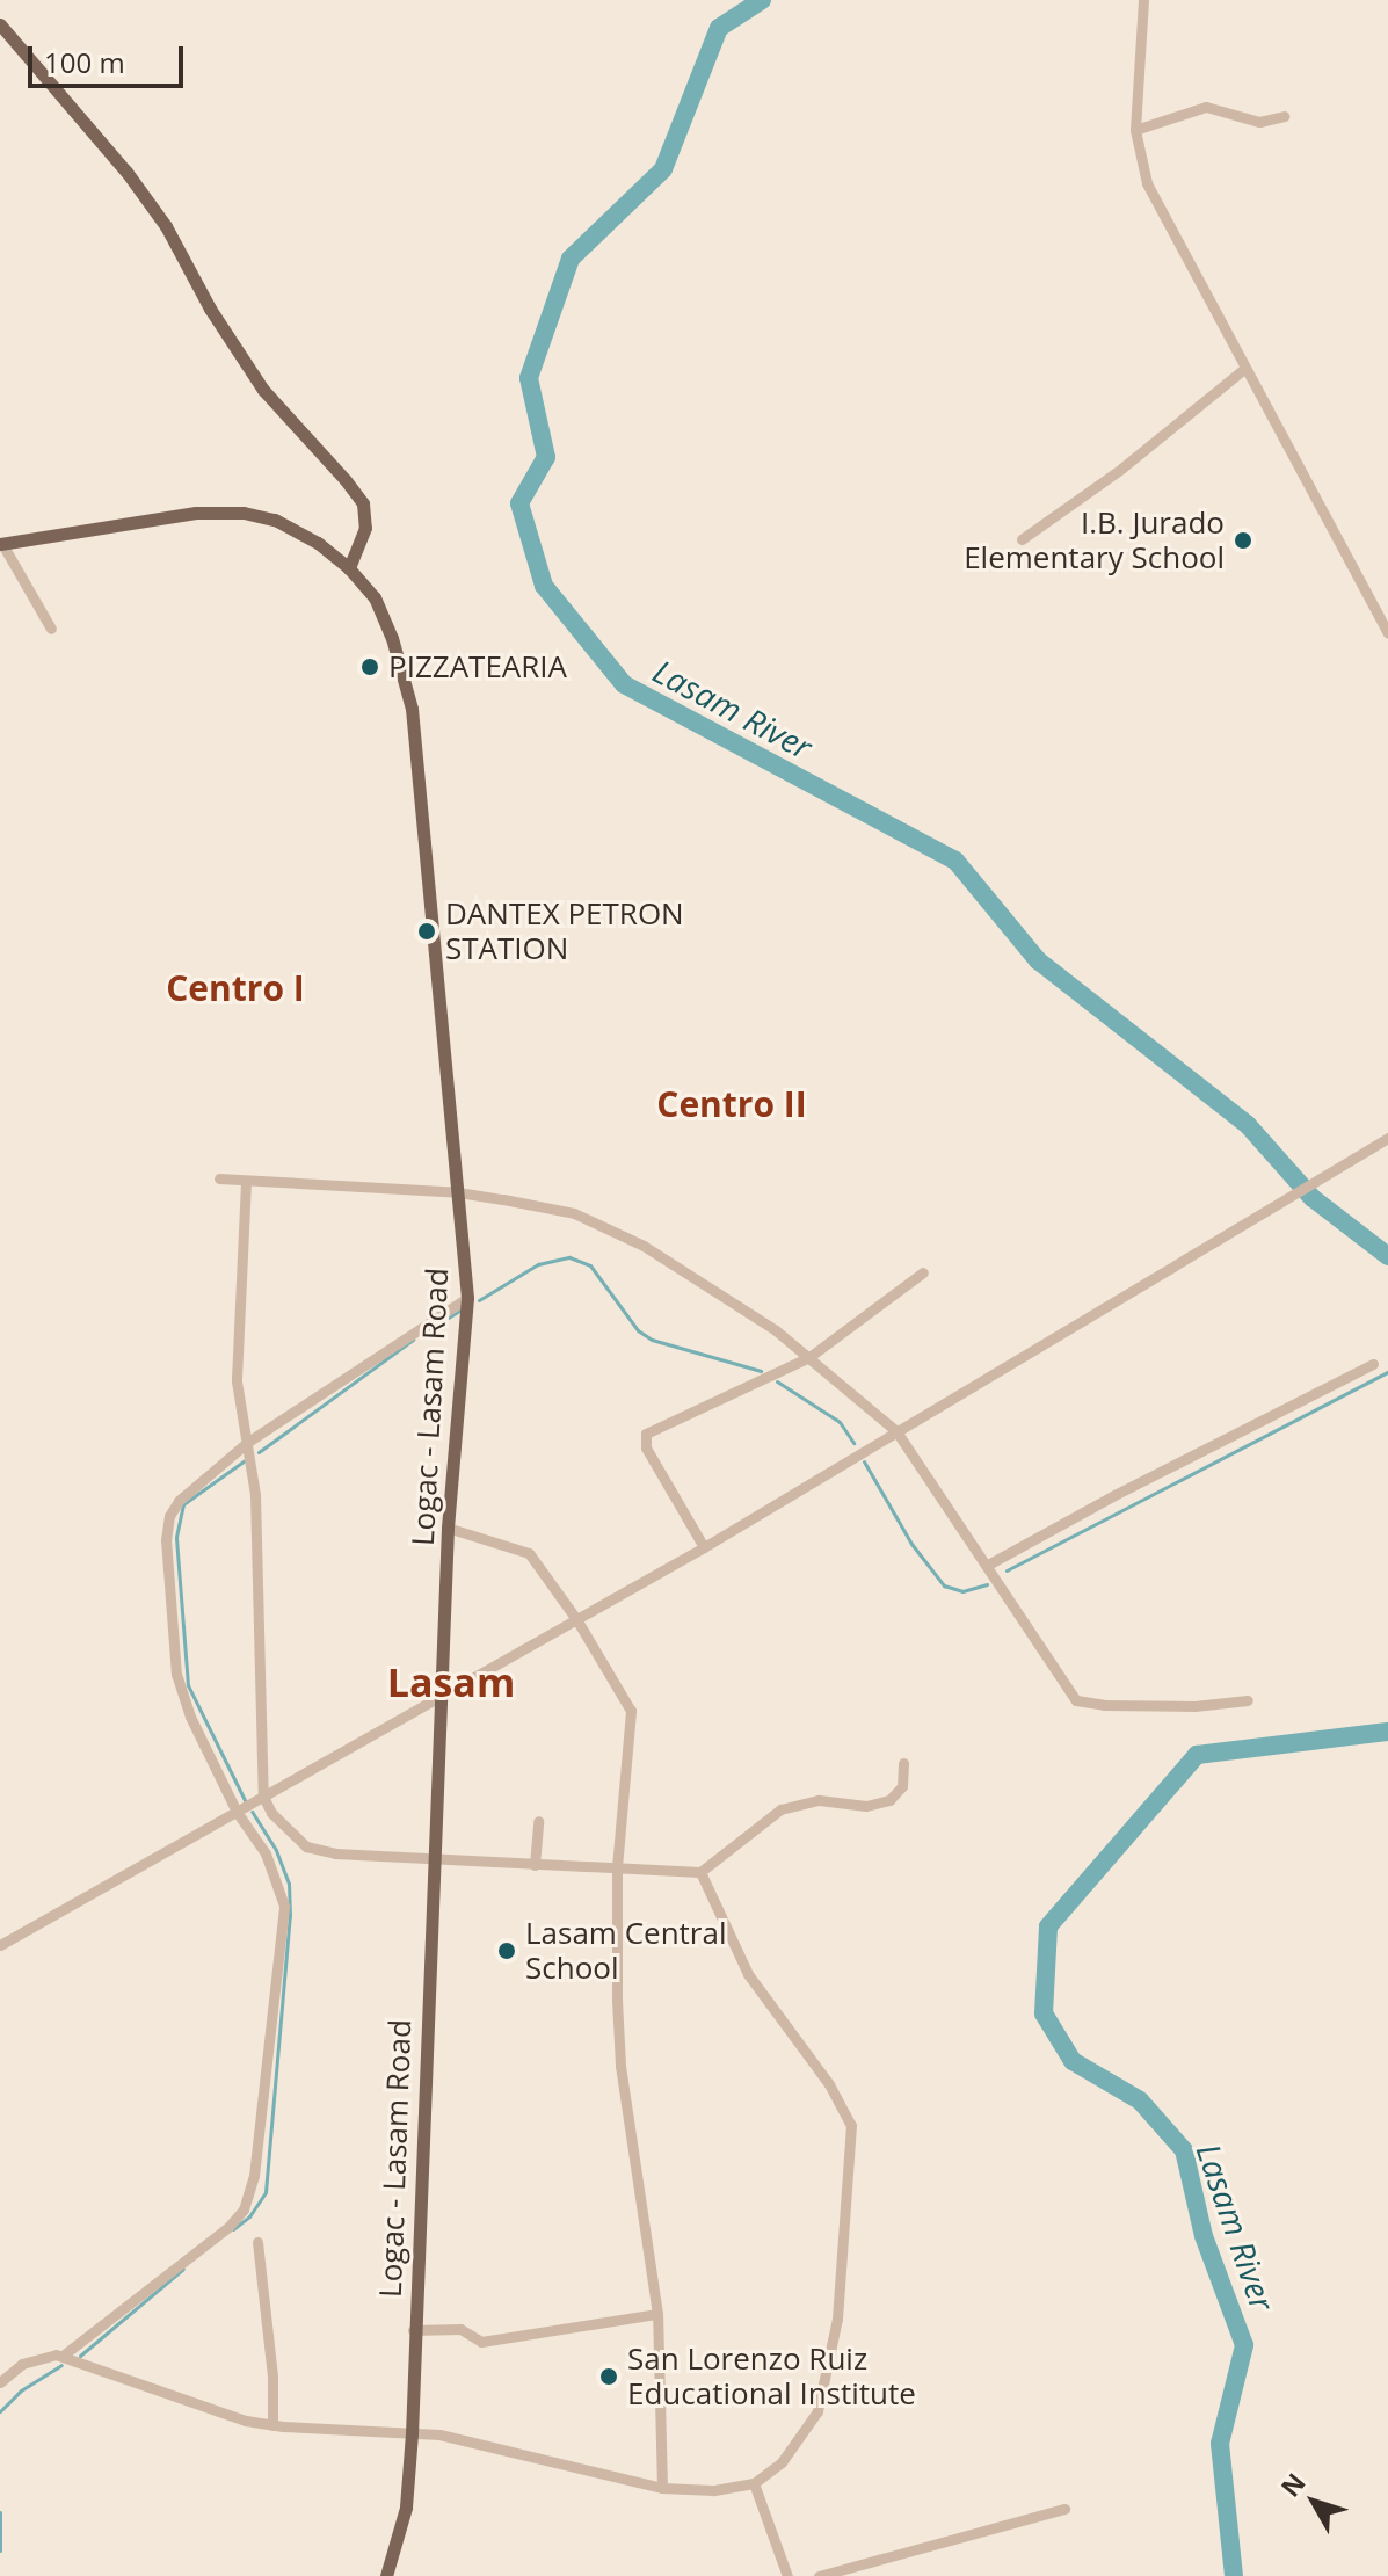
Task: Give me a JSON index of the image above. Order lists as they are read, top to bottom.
{
  "streets": {
    "main road": ["Logac - Lasam Road"]
  },
  "districts": ["Centro I", "Centro II", "Lasam"],
  "water": ["Lasam River"],
  "places": [
    "I.B. Jurado Elementary School",
    "PIZZATEARIA",
    "DANTEX PETRON STATION",
    "Lasam Central School",
    "San Lorenzo Ruiz Educational Institute"
  ],
  "scale_bar": "100 m",
  "north": "top left"
}
